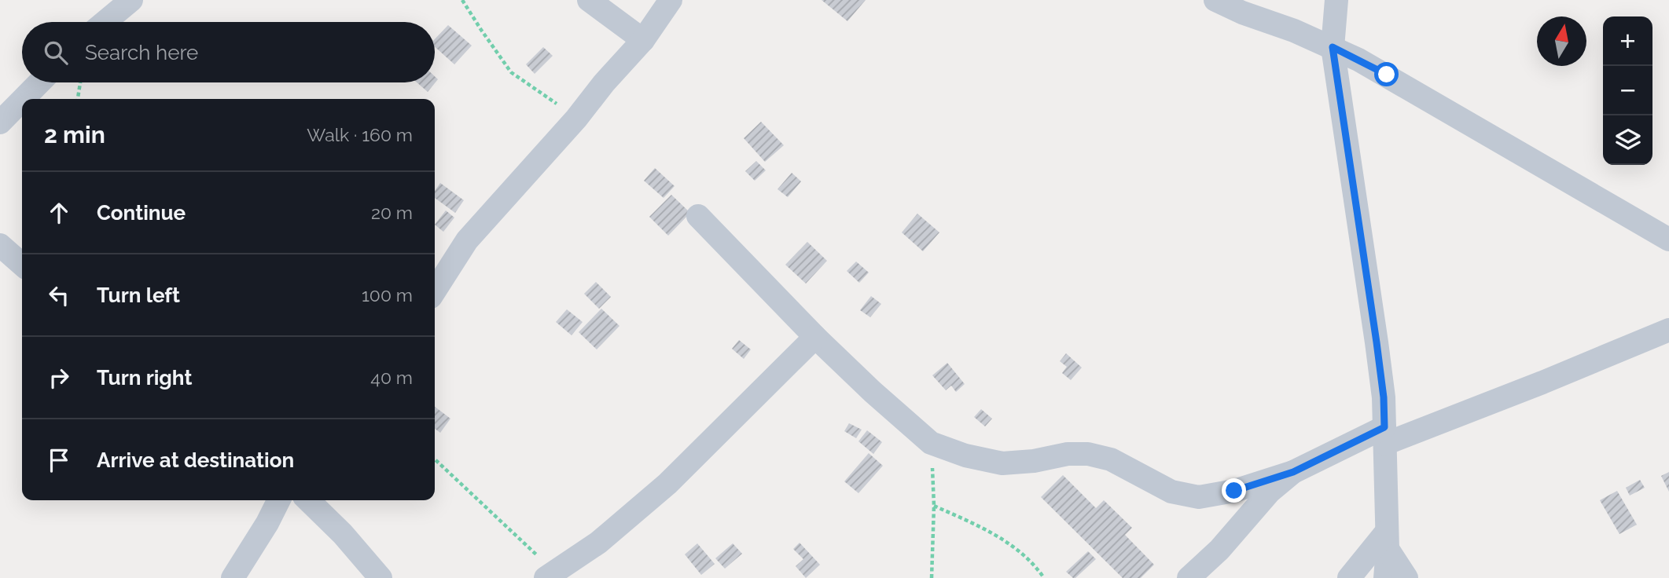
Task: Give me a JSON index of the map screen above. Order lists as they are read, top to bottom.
{
  "north": "top",
  "page": {
    "map_buttons": ["+", "−"],
    "search": "Search here",
    "heading": ["2 min", "Walk · 160 m"],
    "list": [
      ["Continue", "20 m"],
      ["Turn left", "100 m"],
      ["Turn right", "40 m"],
      "Arrive at destination"
    ]
  }
}
